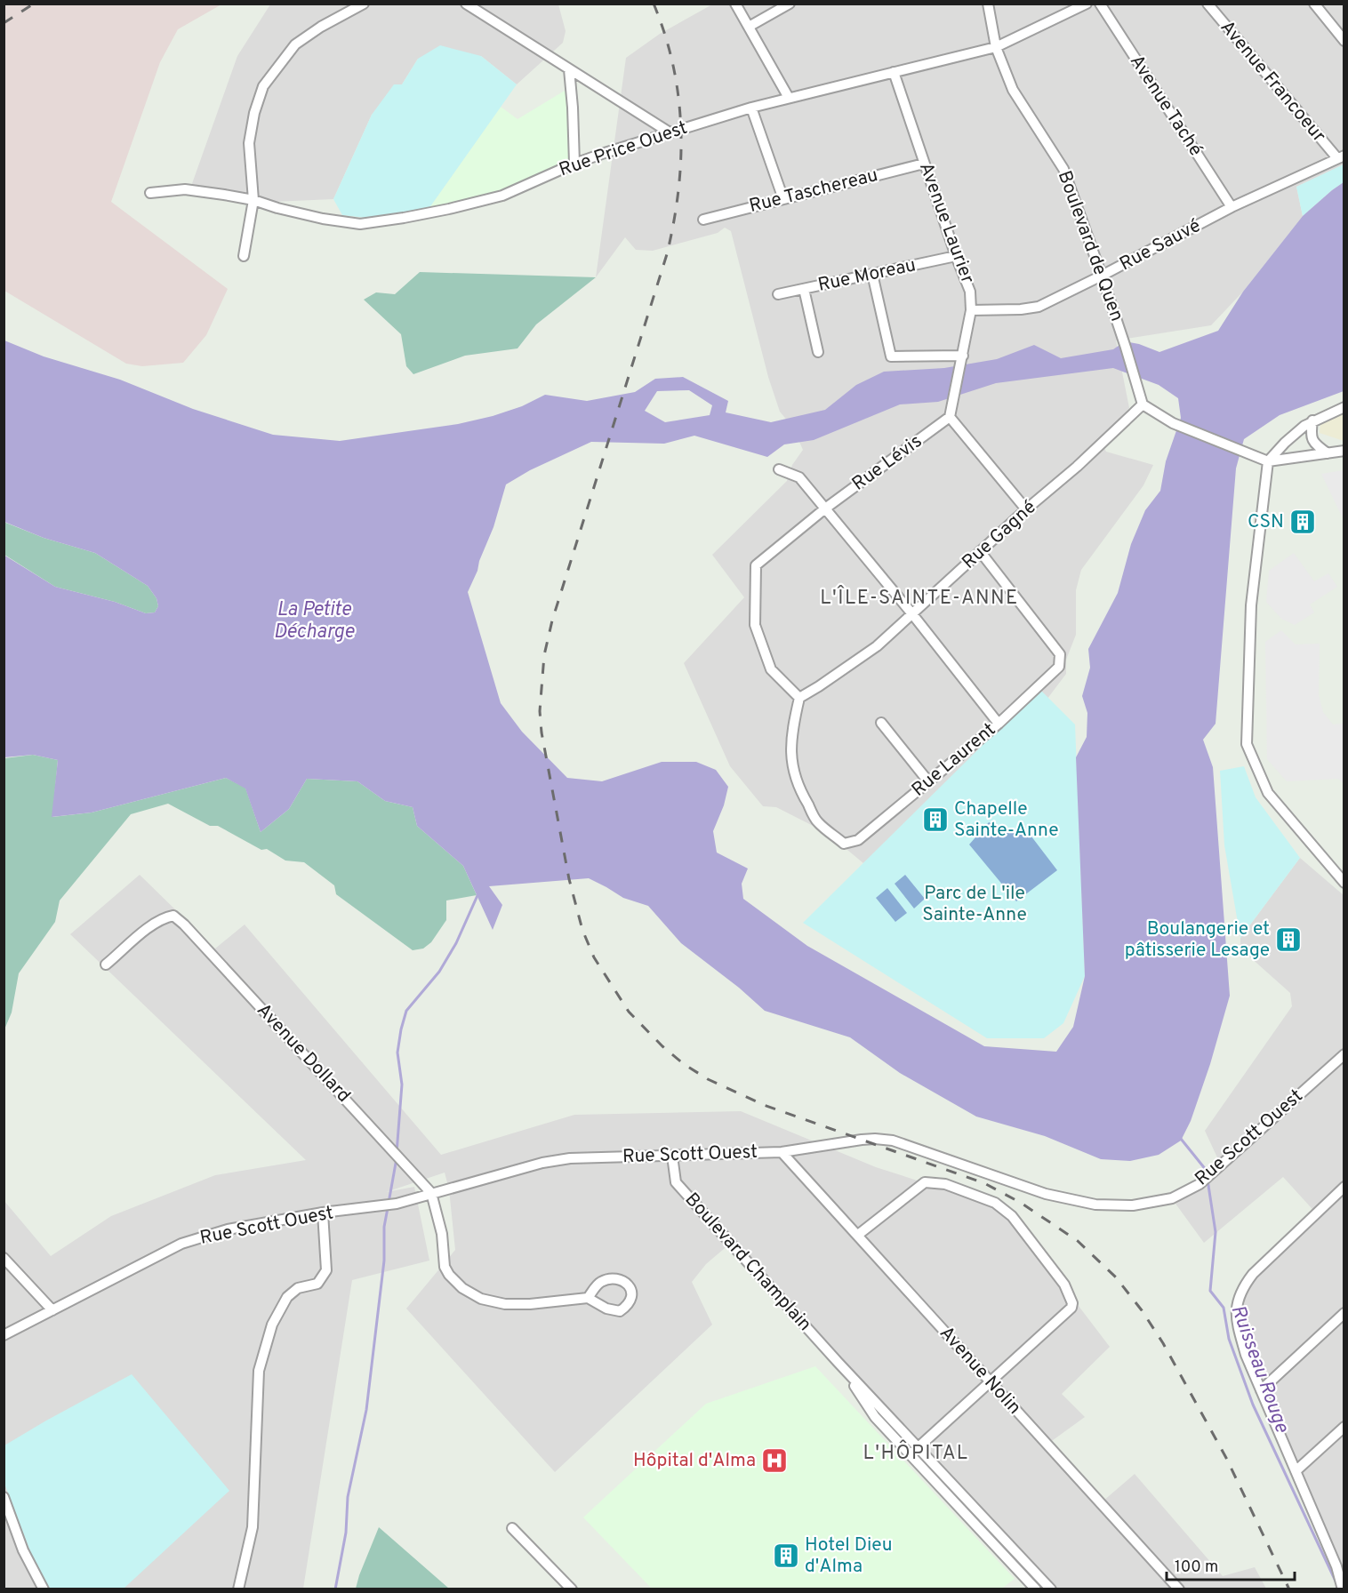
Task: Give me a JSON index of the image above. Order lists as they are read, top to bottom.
{
  "streets": {
    "street": [
      "Avenue Francoeur",
      "Avenue Taché",
      "Rue Price Ouest",
      "Rue Taschereau",
      "Avenue Laurier",
      "Rue Sauvé",
      "Boulevard de Quen",
      "Rue Moreau",
      "Rue Lévis",
      "Rue Gagné",
      "Rue Laurent",
      "Avenue Dollard",
      "Rue Scott Ouest",
      "Boulevard Champlain",
      "Avenue Nolin"
    ]
  },
  "crossings": [
    ["Avenue Francoeur", "Rue Sauvé"],
    ["Avenue Taché", "Rue Sauvé"],
    ["Rue Price Ouest", "Avenue Laurier"],
    ["Rue Price Ouest", "Boulevard de Quen"],
    ["Rue Taschereau", "Avenue Laurier"],
    ["Avenue Laurier", "Rue Sauvé"],
    ["Avenue Laurier", "Rue Moreau"],
    ["Avenue Laurier", "Rue Lévis"],
    ["Rue Sauvé", "Boulevard de Quen"],
    ["Boulevard de Quen", "Rue Gagné"],
    ["Rue Lévis", "Rue Gagné"],
    ["Rue Lévis", "Rue Laurent"],
    ["Rue Gagné", "Rue Laurent"],
    ["Avenue Dollard", "Rue Scott Ouest"],
    ["Rue Scott Ouest", "Boulevard Champlain"],
    ["Rue Scott Ouest", "Avenue Nolin"]
  ],
  "districts": ["L'ÎLE-SAINTE-ANNE", "L'HÔPITAL"],
  "water": ["La Petite Décharge", "Ruisseau Rouge"],
  "parks": ["Parc de L'ile Sainte-Anne"],
  "places": {
    "building": [
      "CSN",
      "Chapelle Sainte-Anne",
      "Boulangerie et pâtisserie Lesage",
      "Hotel Dieu d'Alma"
    ],
    "hospital": ["Hôpital d'Alma"]
  },
  "scale_bar": "100 m"
}
